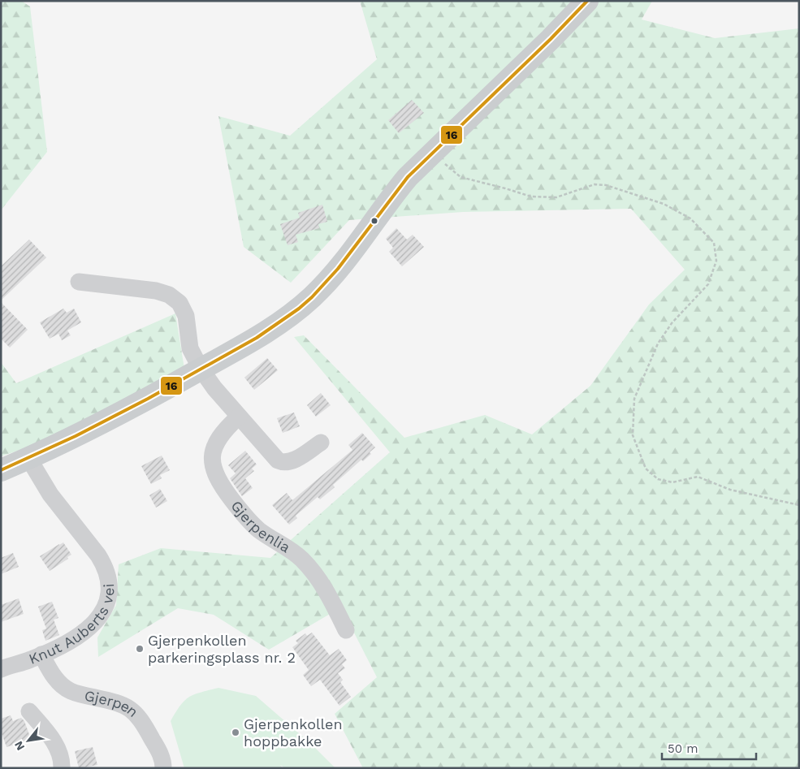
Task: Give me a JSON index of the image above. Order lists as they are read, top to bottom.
{
  "streets": {
    "street": ["Gjerpenlia", "Knut Auberts vei", "Gjerpen"]
  },
  "crossings": [
    ["Knut Auberts vei", "Gjerpen"]
  ],
  "places": ["Gjerpenkollen parkeringsplass nr. 2", "Gjerpenkollen hoppbakke"],
  "lines": ["transit line 16"],
  "scale_bar": "50 m",
  "north": "bottom left"
}
